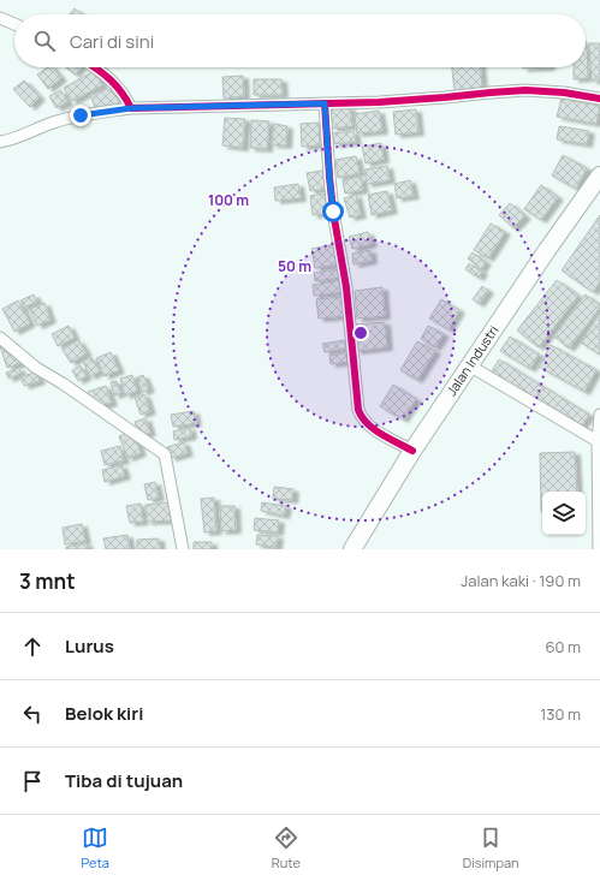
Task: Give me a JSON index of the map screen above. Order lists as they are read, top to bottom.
{
  "streets": {
    "main road": ["Jalan Industri"]
  },
  "page": {
    "search": "Cari di sini",
    "heading": ["3 mnt", "Jalan kaki · 190 m"],
    "list": [
      ["Lurus", "60 m"],
      ["Belok kiri", "130 m"],
      "Tiba di tujuan"
    ],
    "nav": ["Peta", "Rute", "Disimpan"]
  },
  "rings": ["100 m", "50 m"]
}
